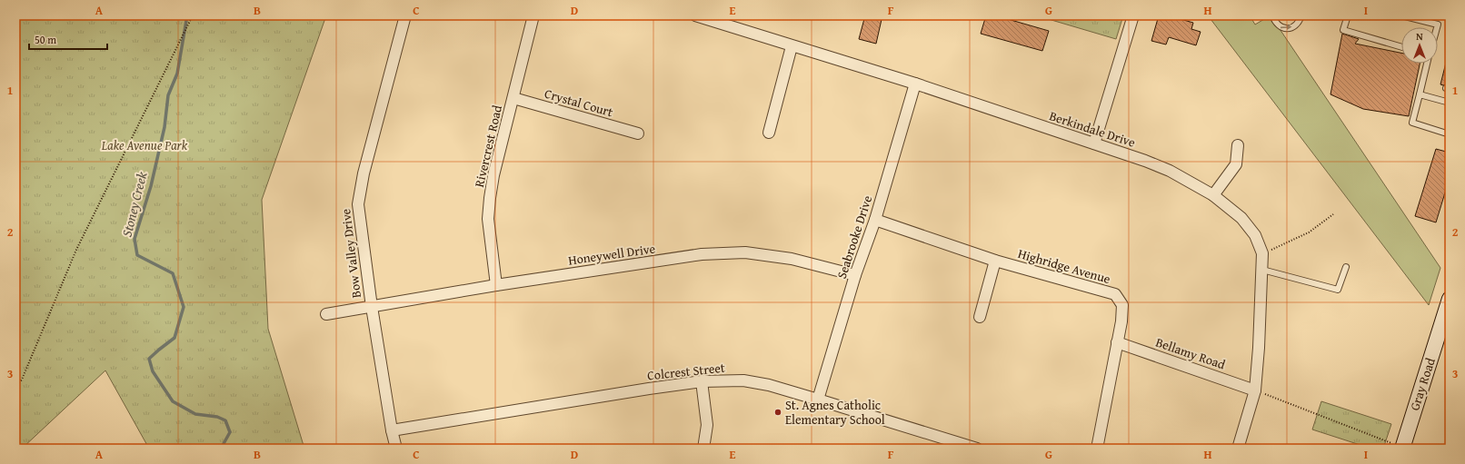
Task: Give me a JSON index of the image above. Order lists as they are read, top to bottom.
{
  "streets": {
    "main road": ["Gray Road"],
    "street": [
      "Crystal Court",
      "Berkindale Drive",
      "Rivercrest Road",
      "Seabrooke Drive",
      "Bow Valley Drive",
      "Honeywell Drive",
      "Highridge Avenue",
      "Bellamy Road",
      "Colcrest Street"
    ]
  },
  "crossings": [
    ["Crystal Court", "Rivercrest Road"],
    ["Berkindale Drive", "Seabrooke Drive"],
    ["Berkindale Drive", "Bellamy Road"],
    ["Rivercrest Road", "Honeywell Drive"],
    ["Seabrooke Drive", "Honeywell Drive"],
    ["Seabrooke Drive", "Highridge Avenue"],
    ["Seabrooke Drive", "Colcrest Street"],
    ["Bow Valley Drive", "Honeywell Drive"],
    ["Bow Valley Drive", "Colcrest Street"],
    ["Highridge Avenue", "Bellamy Road"]
  ],
  "water": ["Stoney Creek"],
  "parks": ["Lake Avenue Park"],
  "places": ["St. Agnes Catholic Elementary School"],
  "scale_bar": "50 m",
  "north": "top",
  "grid": {
    "columns": [
      "A",
      "B",
      "C",
      "D",
      "E",
      "F",
      "G",
      "H",
      "I"
    ],
    "rows": ["1", "2", "3"]
  }
}
